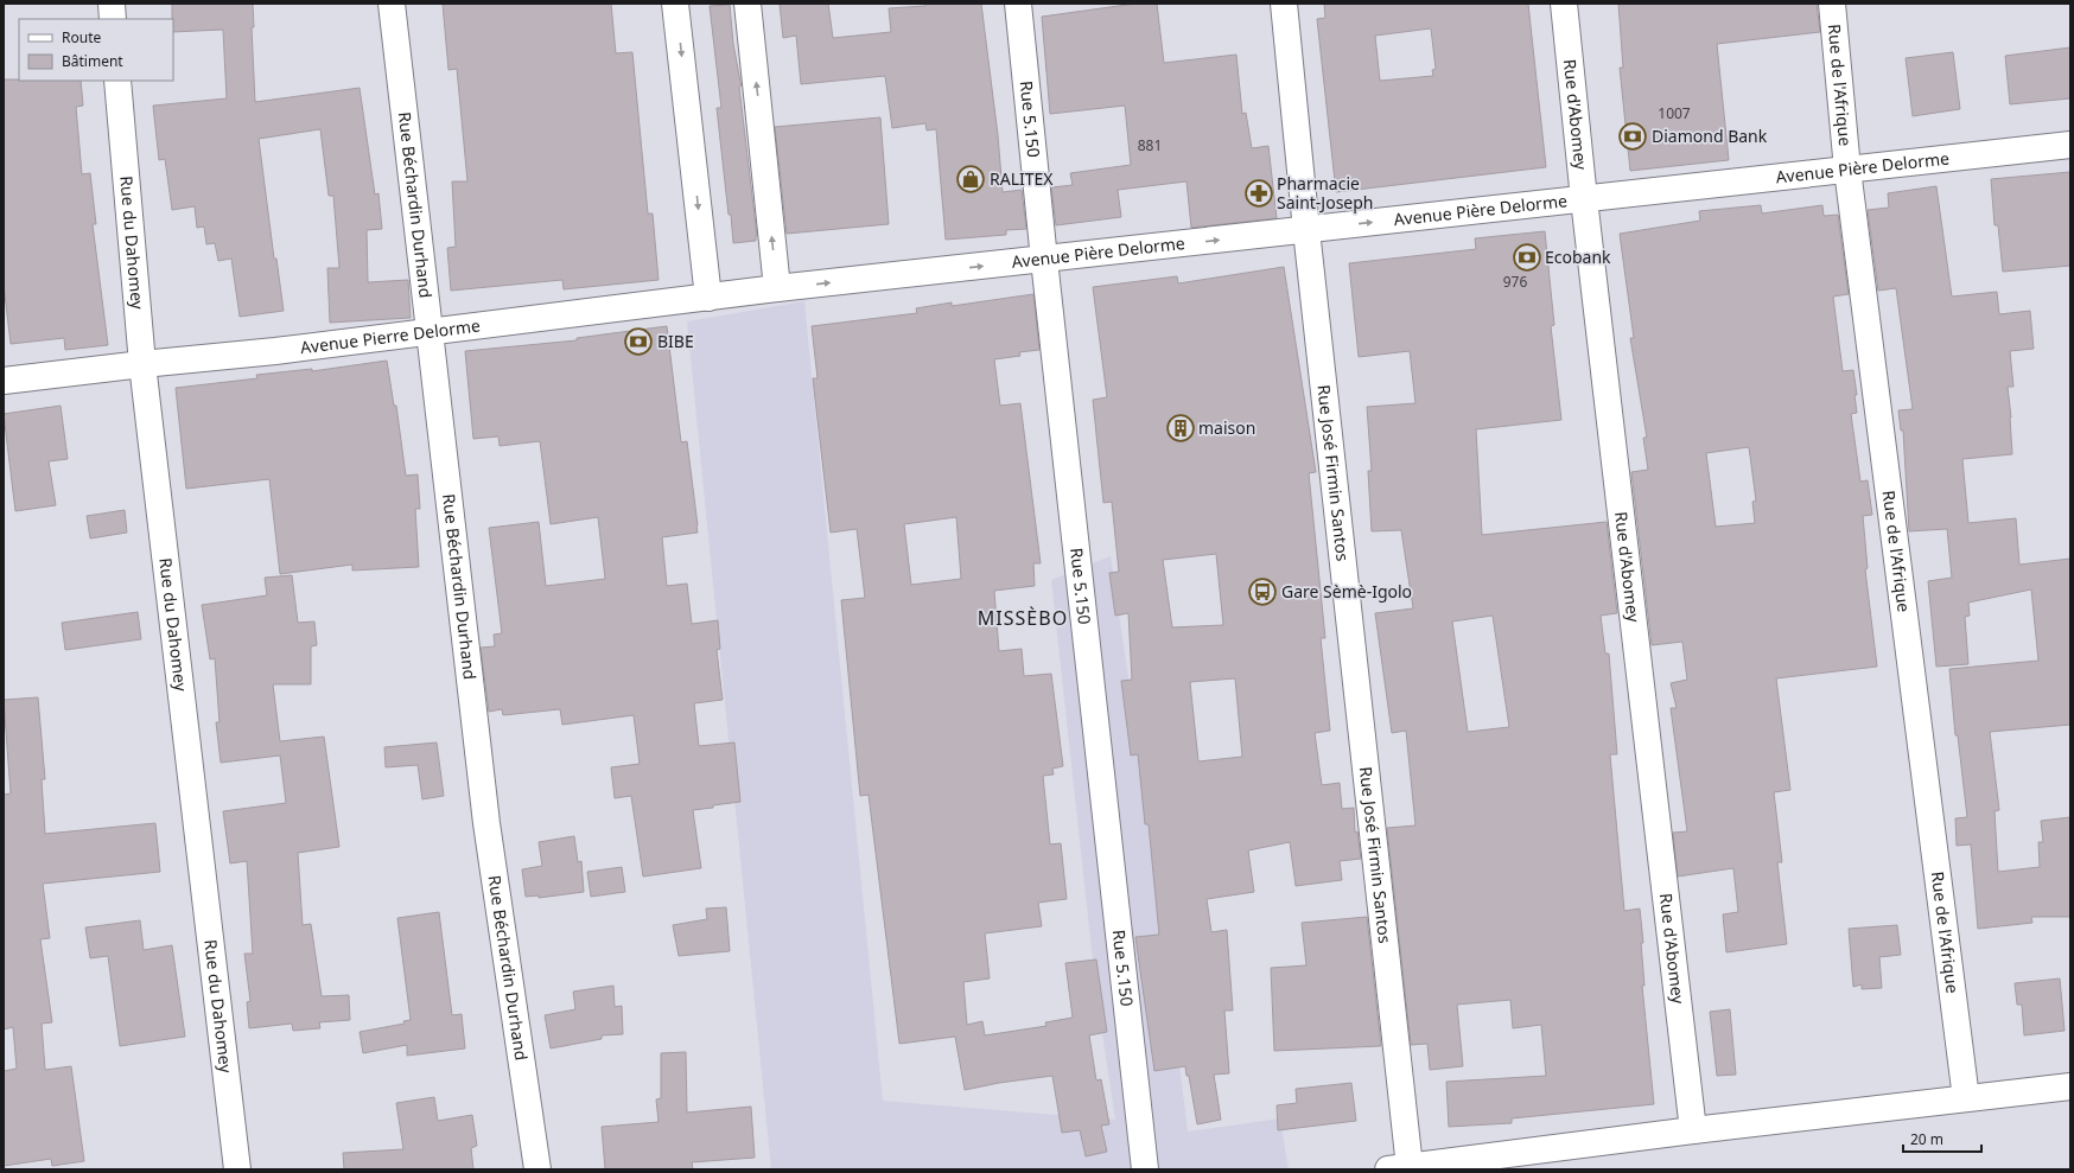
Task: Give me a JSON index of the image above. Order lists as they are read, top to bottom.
{
  "streets": {
    "street": [
      "Rue de l'Afrique",
      "Rue d'Abomey",
      "Rue 5.150",
      "Avenue Pière Delorme",
      "Rue Béchardin Durhand",
      "Rue du Dahomey",
      "Avenue Pierre Delorme",
      "Rue José Firmin Santos"
    ]
  },
  "crossings": [
    ["Rue de l'Afrique", "Avenue Pière Delorme"],
    ["Rue d'Abomey", "Avenue Pière Delorme"],
    ["Rue 5.150", "Avenue Pière Delorme"],
    ["Avenue Pière Delorme", "Avenue Pierre Delorme"],
    ["Avenue Pière Delorme", "Rue José Firmin Santos"],
    ["Rue Béchardin Durhand", "Avenue Pierre Delorme"],
    ["Rue du Dahomey", "Avenue Pierre Delorme"]
  ],
  "one_way": ["Avenue Pière Delorme"],
  "districts": ["MISSÈBO"],
  "places": {
    "bank": ["Diamond Bank", "Ecobank", "BIBE"],
    "shop": ["RALITEX"],
    "pharmacy": ["Pharmacie Saint-Joseph"],
    "building": ["maison"],
    "bus stop": ["Gare Sèmè-Igolo"]
  },
  "house_numbers": ["1007", "881", "976"],
  "legend": ["Route", "Bâtiment"],
  "scale_bar": "20 m"
}
